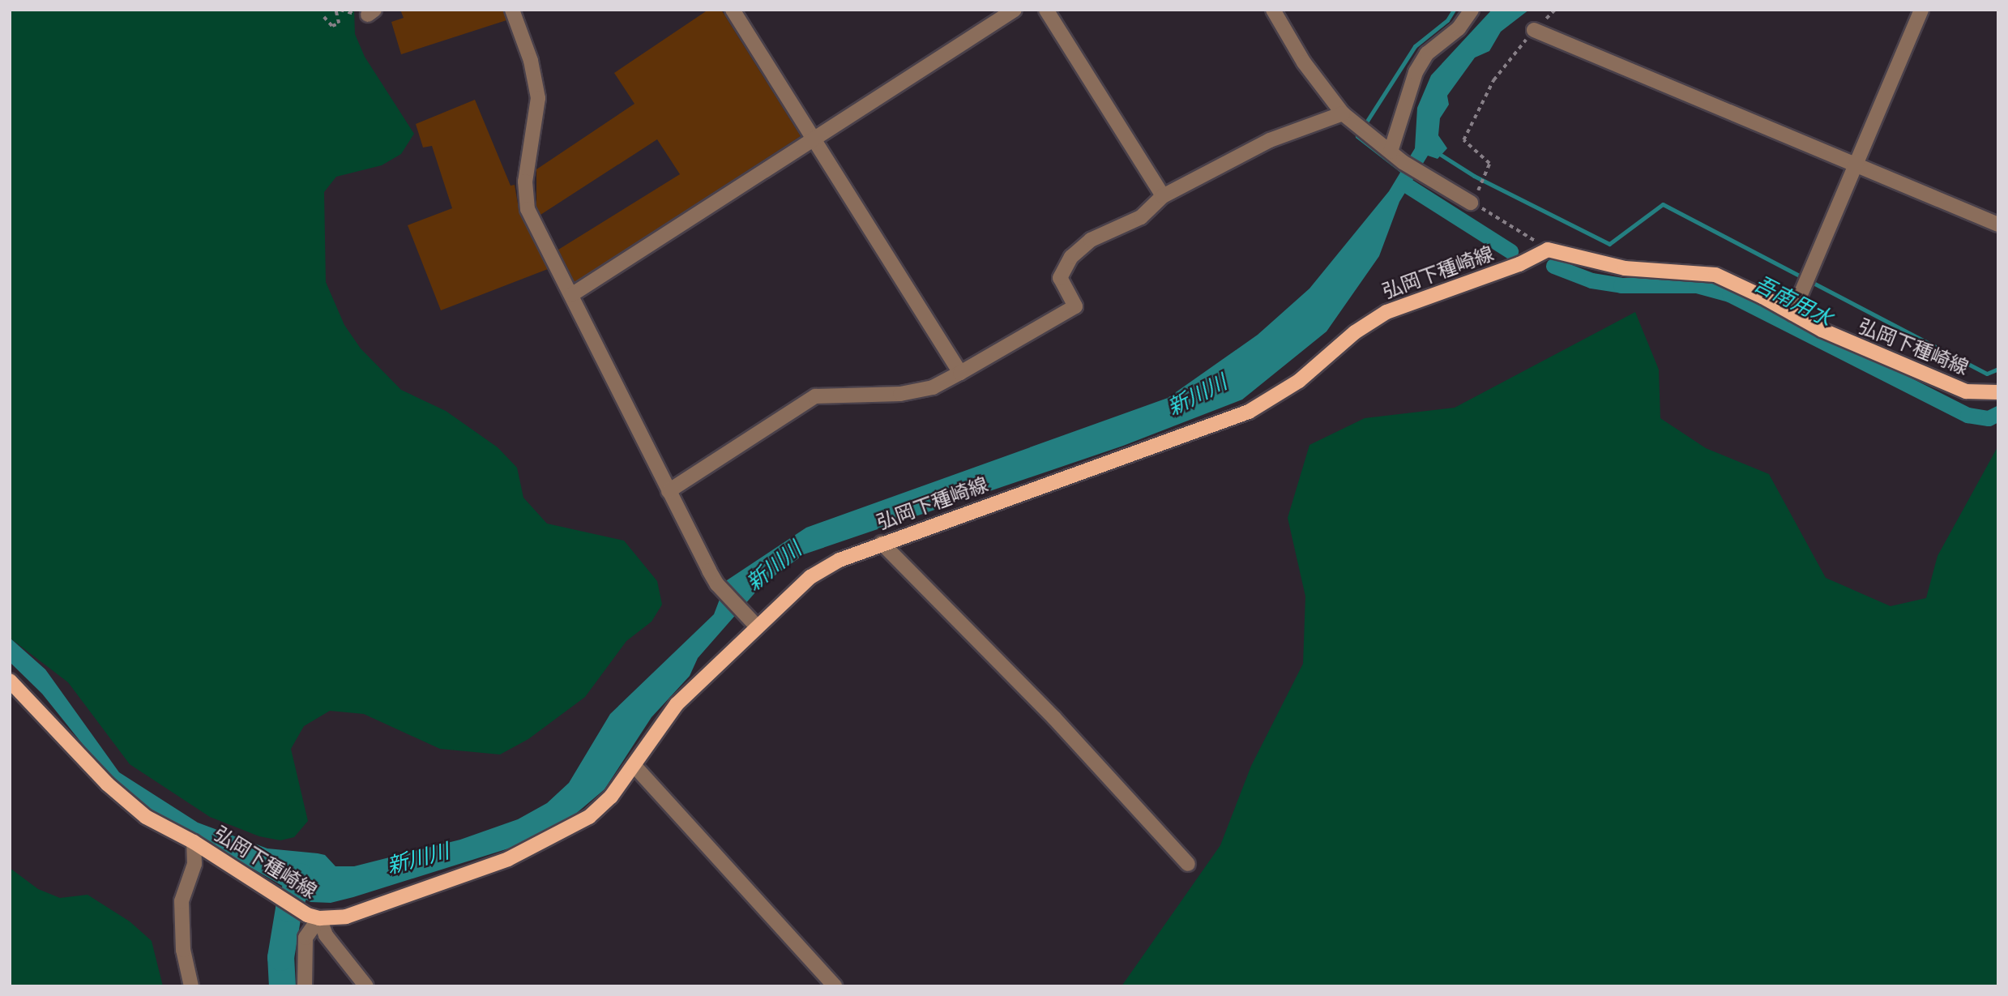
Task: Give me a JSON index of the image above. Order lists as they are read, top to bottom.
{
  "streets": {
    "main road": ["弘岡下種崎線"]
  },
  "water": ["吾南用水", "新川川"]
}
